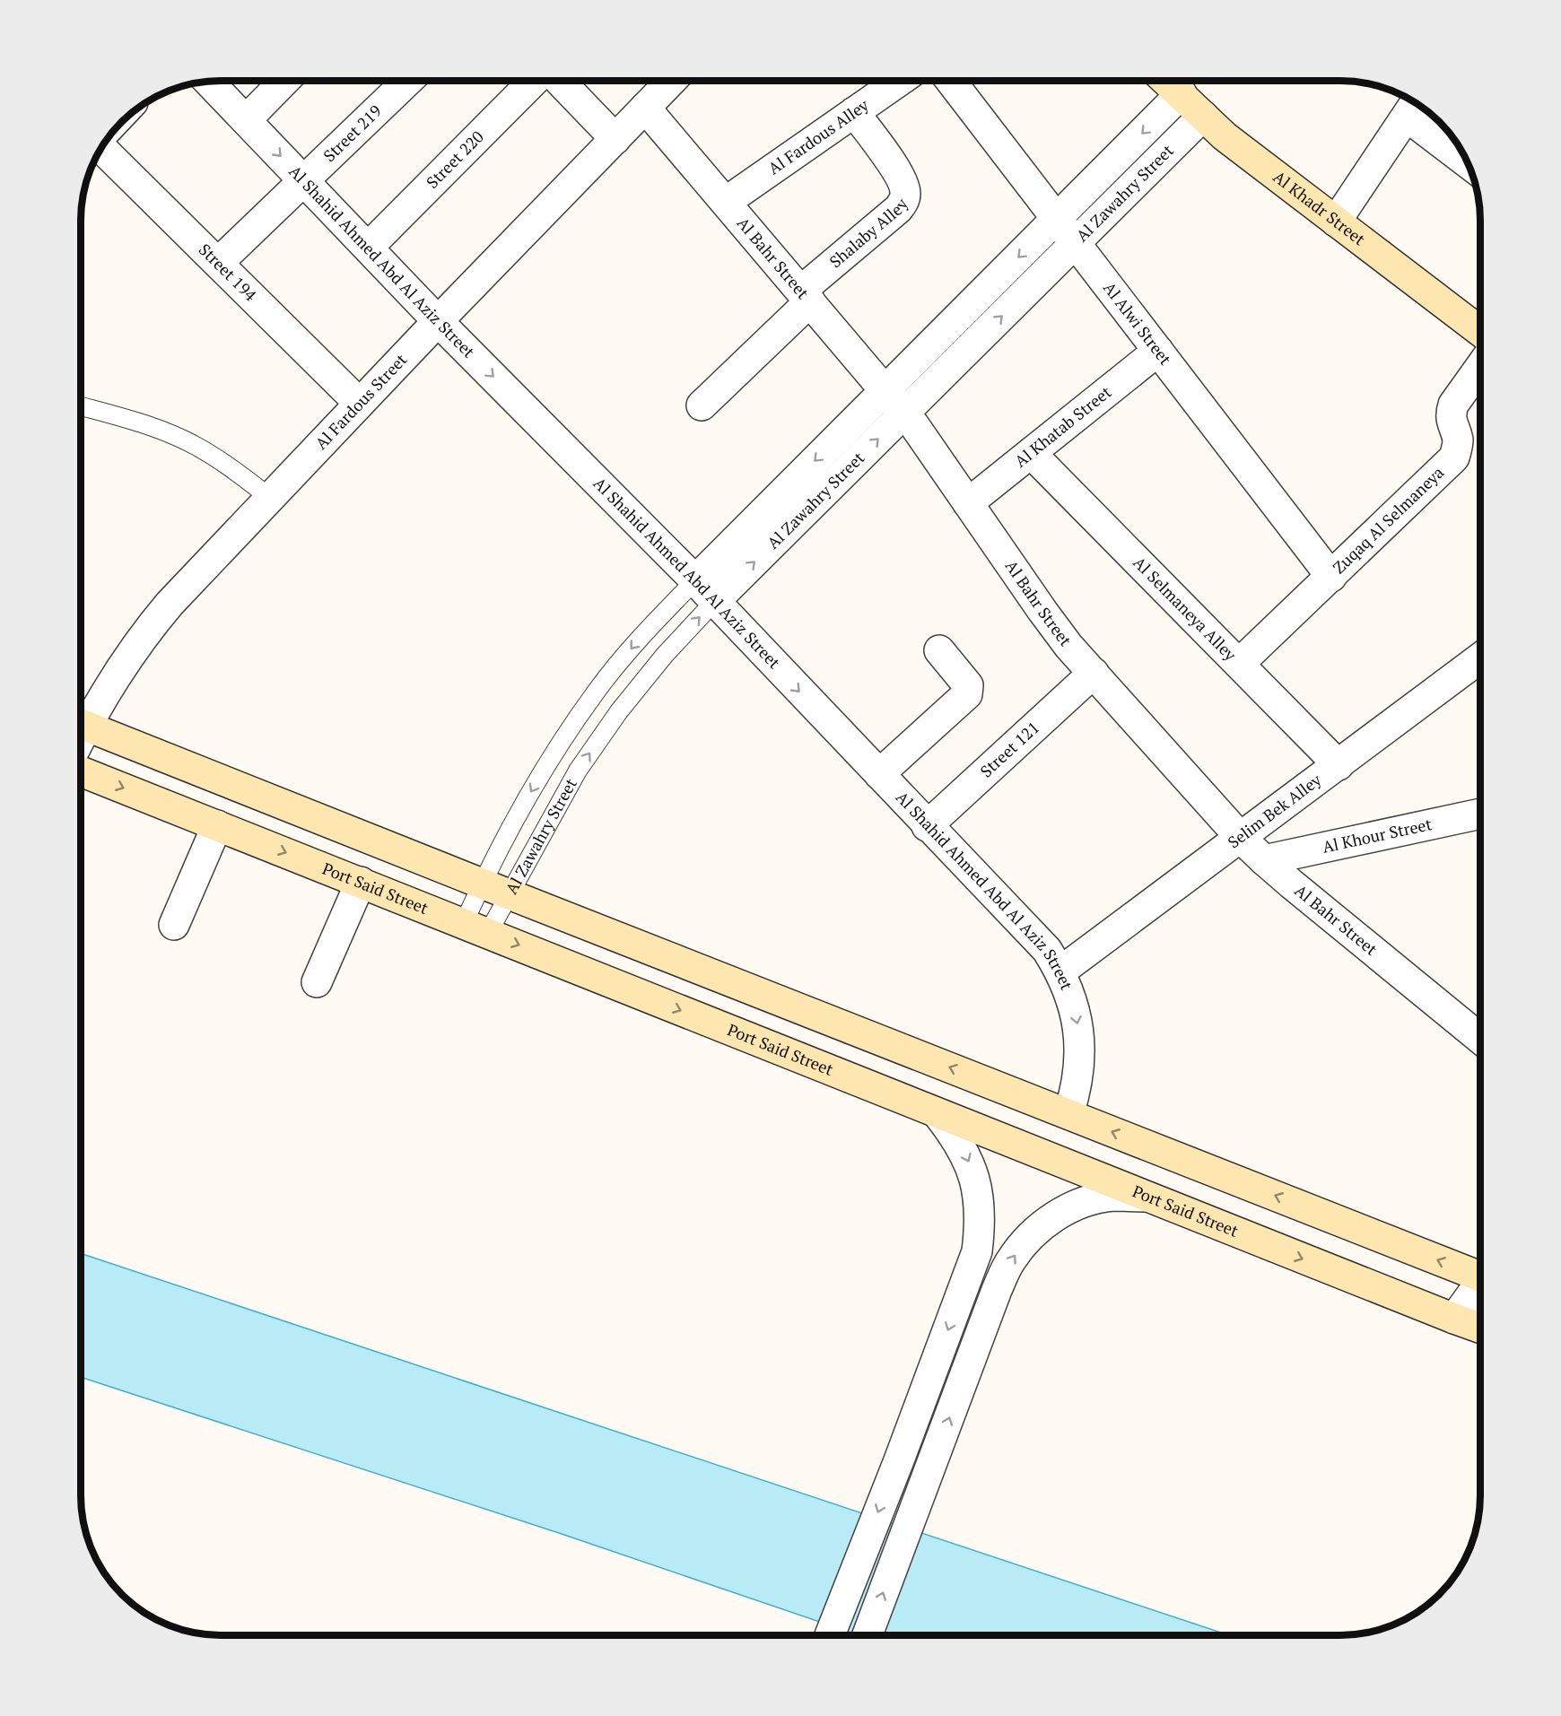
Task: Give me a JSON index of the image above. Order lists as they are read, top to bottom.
{
  "streets": {
    "main road": ["Al Khadr Street", "Port Said Street"],
    "street": [
      "Street 219",
      "Al Fardous Alley",
      "Street 220",
      "Al Zawahry Street",
      "Shalaby Alley",
      "Al Bahr Street",
      "Al Shahid Ahmed Abd Al Aziz Street",
      "Street 194",
      "Al Alwi Street",
      "Al Fardous Street",
      "Al Khatab Street",
      "Zuqaq Al Selmaneya",
      "Al Selmaneya Alley",
      "Street 121",
      "Selim Bek Alley",
      "Al Khour Street"
    ]
  },
  "crossings": [
    ["Street 219", "Al Shahid Ahmed Abd Al Aziz Street"],
    ["Street 219", "Street 194"],
    ["Al Fardous Alley", "Shalaby Alley"],
    ["Al Fardous Alley", "Al Bahr Street"],
    ["Street 220", "Al Shahid Ahmed Abd Al Aziz Street"],
    ["Al Zawahry Street", "Al Khadr Street"],
    ["Al Zawahry Street", "Al Bahr Street"],
    ["Al Zawahry Street", "Al Shahid Ahmed Abd Al Aziz Street"],
    ["Al Zawahry Street", "Al Alwi Street"],
    ["Al Zawahry Street", "Port Said Street"],
    ["Shalaby Alley", "Al Bahr Street"],
    ["Al Bahr Street", "Al Fardous Street"],
    ["Al Bahr Street", "Al Khatab Street"],
    ["Al Bahr Street", "Street 121"],
    ["Al Bahr Street", "Selim Bek Alley"],
    ["Al Bahr Street", "Al Khour Street"],
    ["Al Shahid Ahmed Abd Al Aziz Street", "Al Fardous Street"],
    ["Al Shahid Ahmed Abd Al Aziz Street", "Street 121"],
    ["Al Shahid Ahmed Abd Al Aziz Street", "Selim Bek Alley"],
    ["Street 194", "Al Fardous Street"],
    ["Al Alwi Street", "Al Khatab Street"],
    ["Al Alwi Street", "Zuqaq Al Selmaneya"],
    ["Al Khatab Street", "Al Selmaneya Alley"],
    ["Zuqaq Al Selmaneya", "Al Selmaneya Alley"],
    ["Al Selmaneya Alley", "Selim Bek Alley"]
  ],
  "one_way": ["Al Shahid Ahmed Abd Al Aziz Street"]
}
